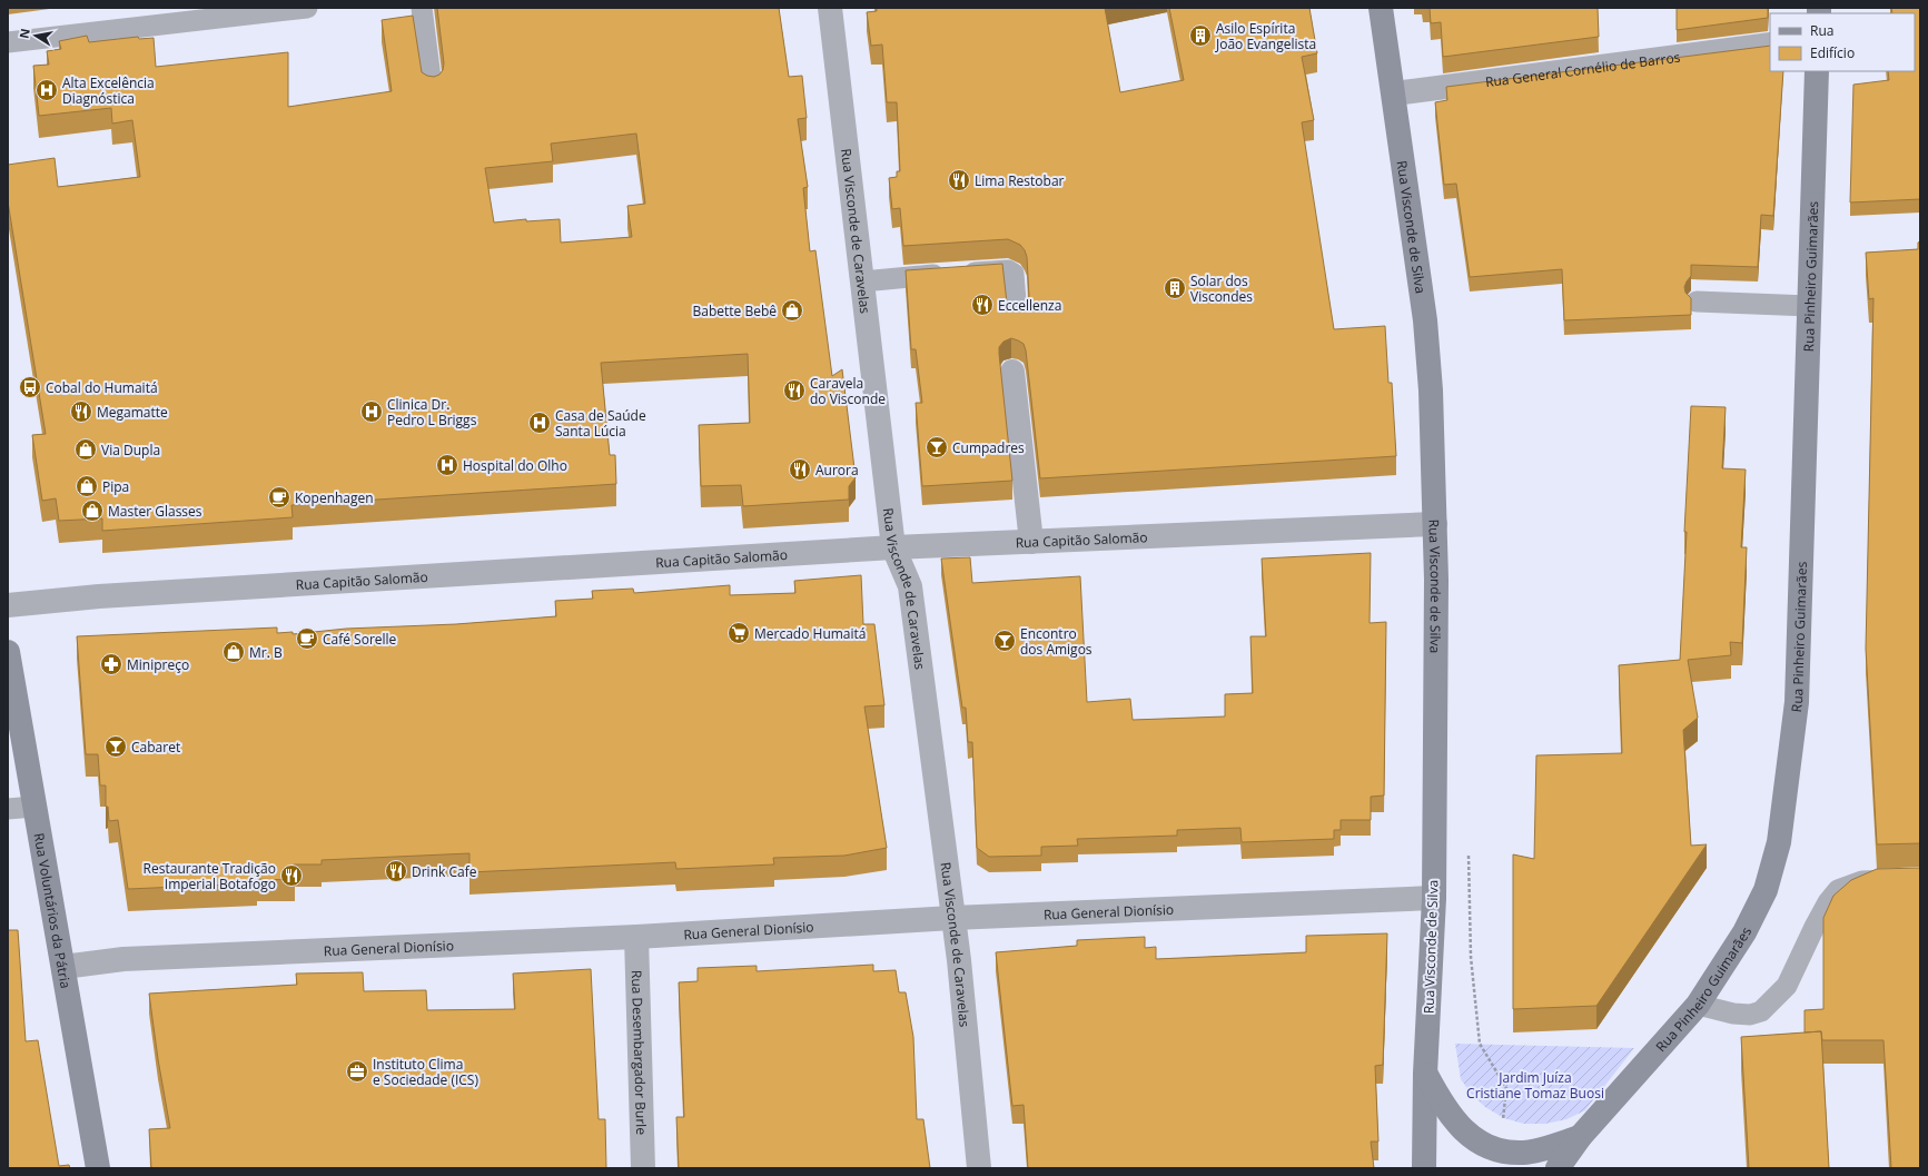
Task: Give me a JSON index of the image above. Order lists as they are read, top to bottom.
{
  "streets": {
    "main road": ["Rua Visconde de Silva", "Rua Pinheiro Guimarães", "Rua Voluntários da Pátria"],
    "street": [
      "Rua General Cornélio de Barros",
      "Rua Visconde de Caravelas",
      "Rua Capitão Salomão",
      "Rua General Dionísio",
      "Rua Desembargador Burle"
    ]
  },
  "crossings": [
    ["Rua General Cornélio de Barros", "Rua Visconde de Silva"],
    ["Rua Visconde de Silva", "Rua Capitão Salomão"],
    ["Rua Visconde de Silva", "Rua General Dionísio"],
    ["Rua Visconde de Caravelas", "Rua Capitão Salomão"],
    ["Rua Visconde de Caravelas", "Rua General Dionísio"],
    ["Rua Voluntários da Pátria", "Rua General Dionísio"],
    ["Rua General Dionísio", "Rua Desembargador Burle"]
  ],
  "parks": ["Jardim Juíza Cristiane Tomaz Buosi"],
  "places": {
    "building": ["Asilo Espírita João Evangelista", "Solar dos Viscondes"],
    "hospital": [
      "Alta Excelência Diagnóstica",
      "Clinica Dr. Pedro L Briggs",
      "Casa de Saúde Santa Lúcia",
      "Hospital do Olho"
    ],
    "restaurant": [
      "Lima Restobar",
      "Eccellenza",
      "Caravela do Visconde",
      "Megamatte",
      "Aurora",
      "Drink Cafe",
      "Restaurante Tradição Imperial Botafogo"
    ],
    "shop": [
      "Babette Bebê",
      "Via Dupla",
      "Pipa",
      "Master Glasses",
      "Mr. B"
    ],
    "bus stop": ["Cobal do Humaitá"],
    "bar": ["Cumpadres", "Encontro dos Amigos", "Cabaret"],
    "cafe": ["Kopenhagen", "Café Sorelle"],
    "supermarket": ["Mercado Humaitá"],
    "pharmacy": ["Minipreço"],
    "office": ["Instituto Clima e Sociedade (ICS)"]
  },
  "legend": ["Rua", "Edifício"],
  "north": "left"
}
